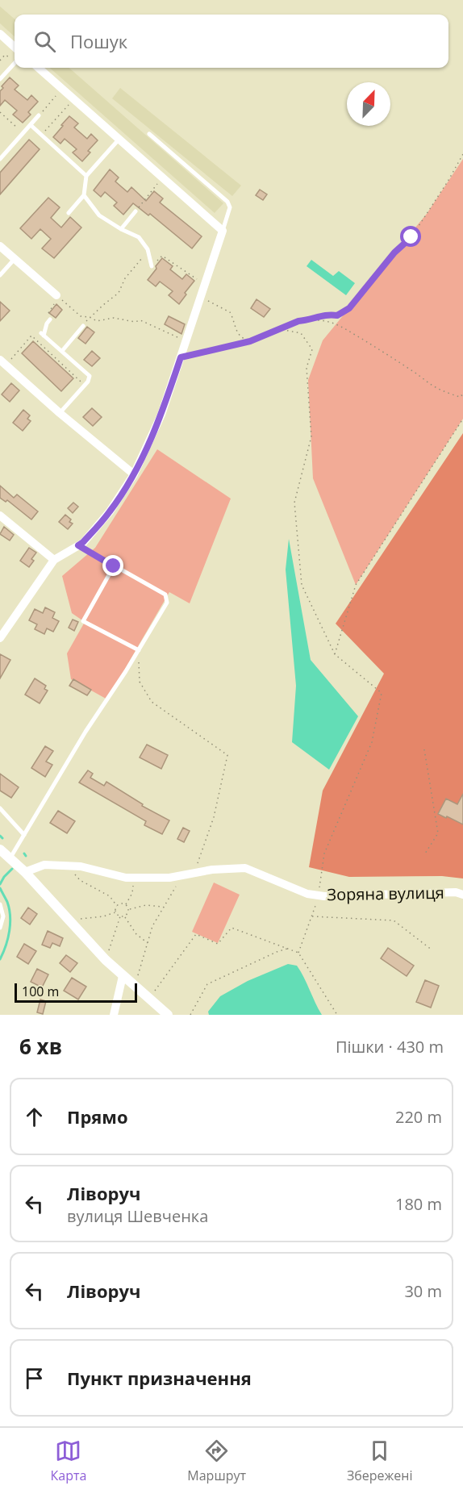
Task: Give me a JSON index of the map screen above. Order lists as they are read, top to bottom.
{
  "streets": {
    "street": ["Зоряна вулиця"]
  },
  "scale_bar": "100 m",
  "north": "top right",
  "page": {
    "search": "Пошук",
    "scale": "100 m",
    "heading": ["6 хв", "Пішки · 430 m"],
    "list": [
      ["Прямо", "220 m"],
      ["Ліворуч", "вулиця Шевченка", "180 m"],
      ["Ліворуч", "30 m"],
      "Пункт призначення"
    ],
    "nav": ["Карта", "Маршрут", "Збережені"]
  }
}
